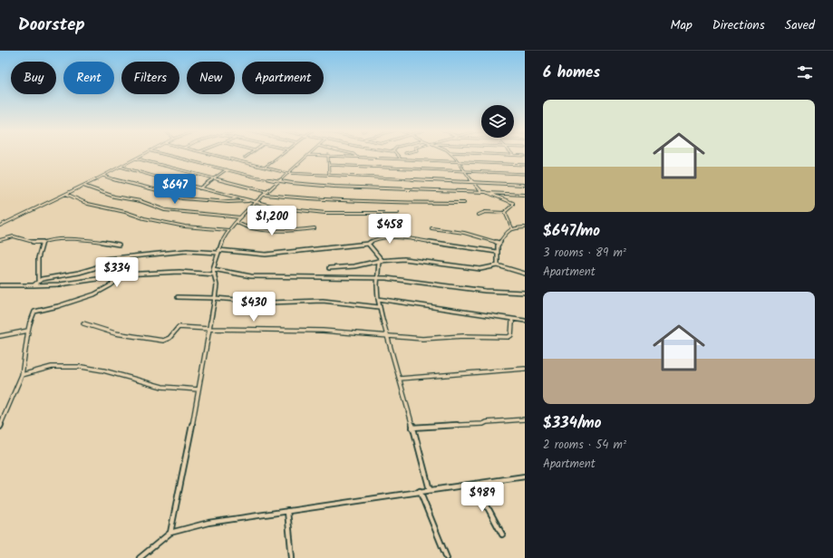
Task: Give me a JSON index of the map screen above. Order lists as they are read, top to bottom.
{
  "page": {
    "header": "Doorstep",
    "nav": ["Map", "Directions", "Saved"],
    "heading": "6 homes",
    "chip": [
      "Buy",
      "Rent",
      "Filters",
      "New",
      "Apartment"
    ],
    "list": [
      {
        "name": "$647/mo",
        "note": "3 rooms · 89 m² · Apartment"
      },
      {
        "name": "$334/mo",
        "note": "2 rooms · 54 m² · Apartment"
      }
    ],
    "price": [
      "$647",
      "$1,200",
      "$458",
      "$334",
      "$430",
      "$989"
    ]
  }
}
